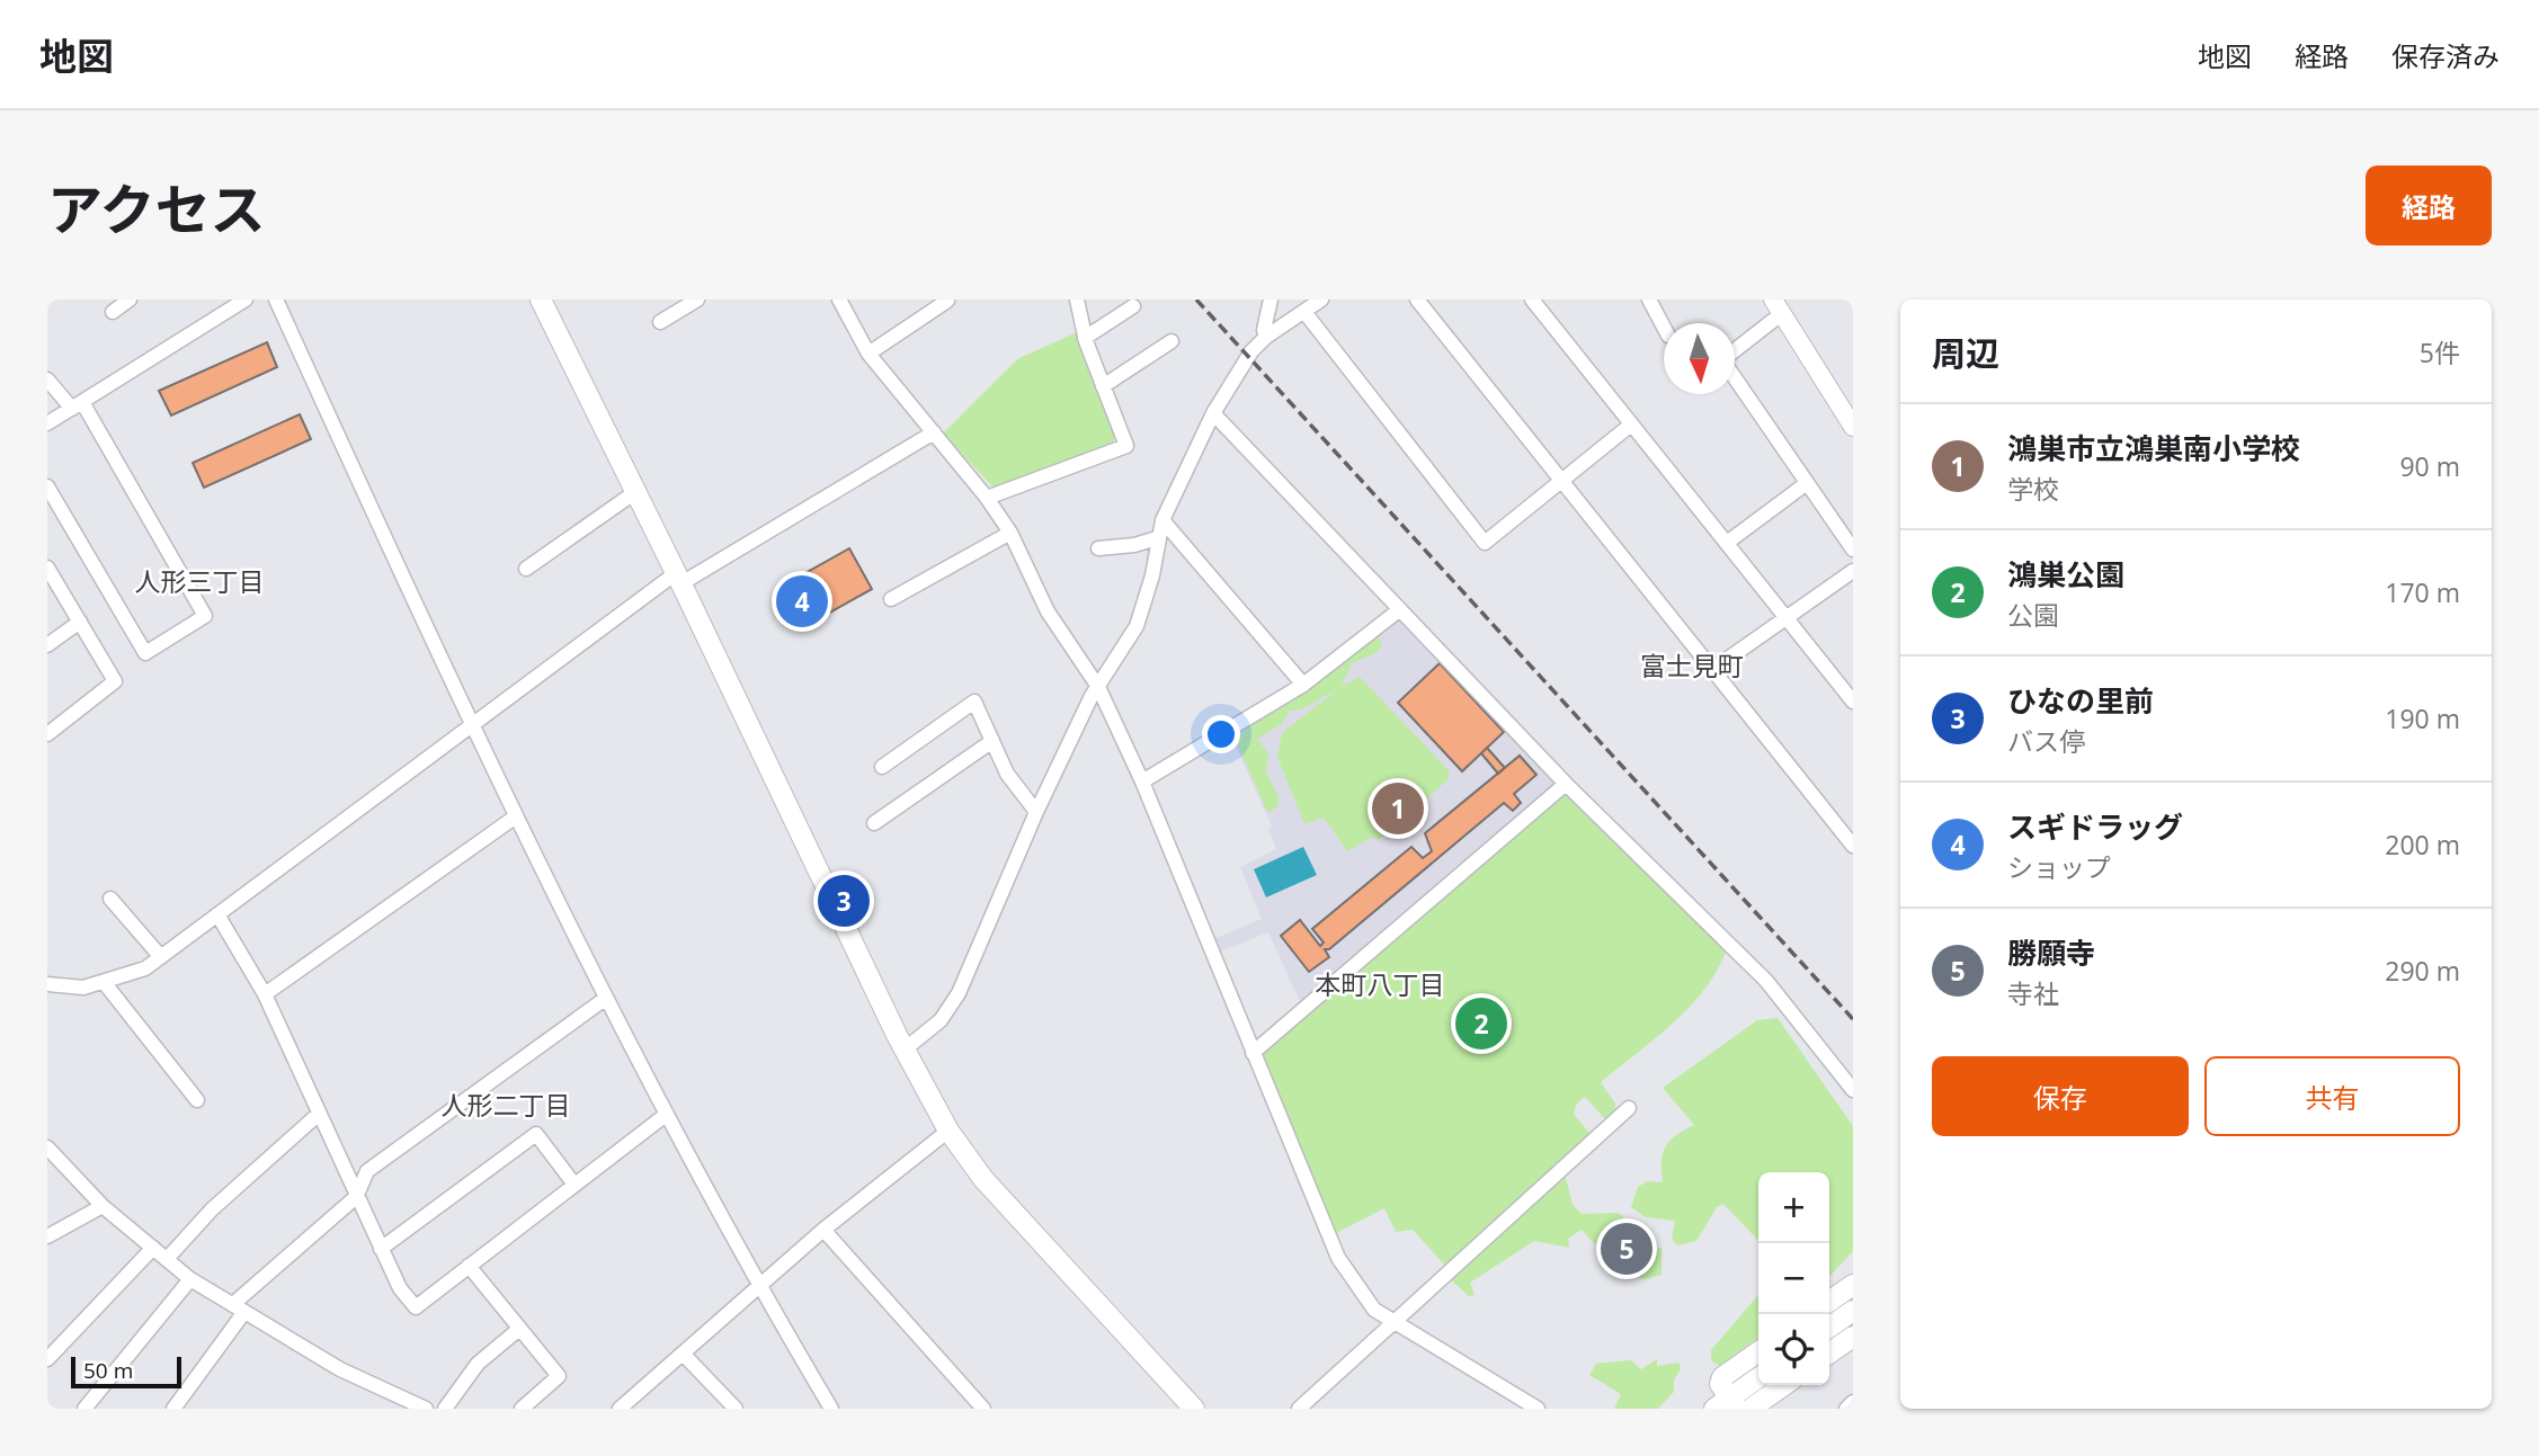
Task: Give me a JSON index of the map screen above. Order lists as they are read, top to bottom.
{
  "districts": [
    "人形三丁目",
    "富士見町",
    "本町八丁目",
    "人形二丁目"
  ],
  "scale_bar": "50 m",
  "north": "bottom",
  "page": {
    "header": "地図",
    "nav": ["地図", "経路", "保存済み"],
    "title": "アクセス",
    "buttons": [
      "経路",
      ["保存", "共有"]
    ],
    "heading": ["周辺", "5件"],
    "list": [
      {
        "mark": "1",
        "name": "鴻巣市立鴻巣南小学校",
        "note": "学校",
        "value": "90 m"
      },
      {
        "mark": "2",
        "name": "鴻巣公園",
        "note": "公園",
        "value": "170 m"
      },
      {
        "mark": "3",
        "name": "ひなの里前",
        "note": "バス停",
        "value": "190 m"
      },
      {
        "mark": "4",
        "name": "スギドラッグ",
        "note": "ショップ",
        "value": "200 m"
      },
      {
        "mark": "5",
        "name": "勝願寺",
        "note": "寺社",
        "value": "290 m"
      }
    ],
    "pins": [
      "4",
      "1",
      "3",
      "2",
      "5"
    ],
    "map_buttons": ["+", "−"],
    "scale": "50 m"
  }
}
